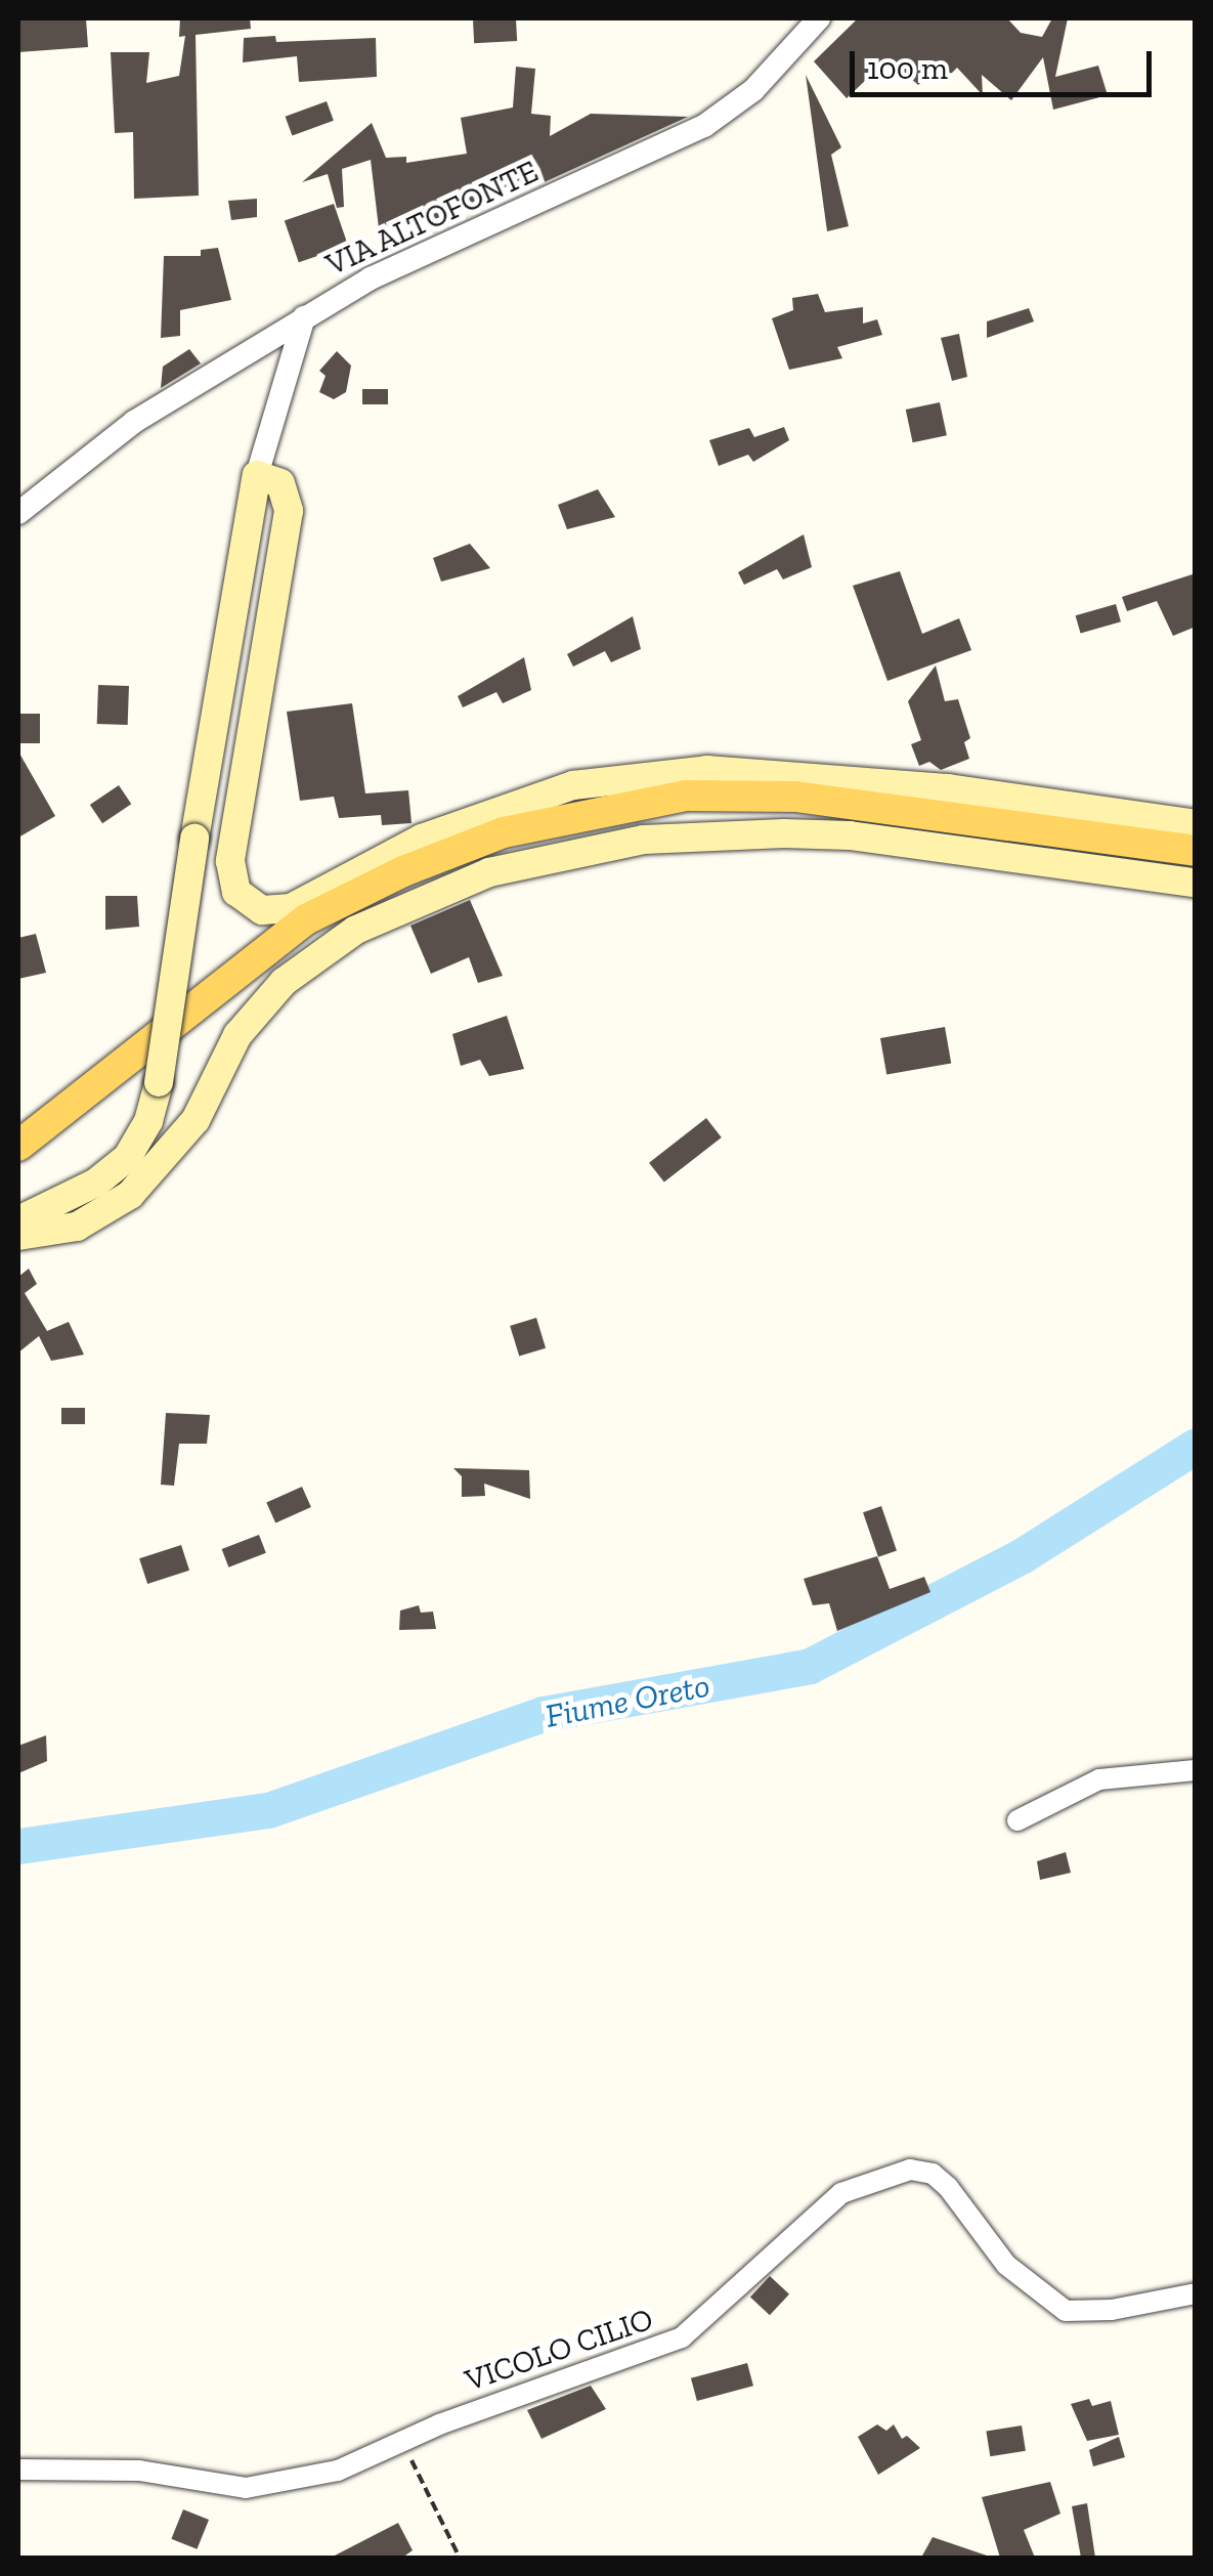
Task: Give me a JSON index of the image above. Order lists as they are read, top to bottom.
{
  "streets": {
    "main road": ["VIA ALTOFONTE"],
    "street": ["VICOLO CILIO"]
  },
  "water": ["Fiume Oreto"],
  "scale_bar": "100 m"
}
